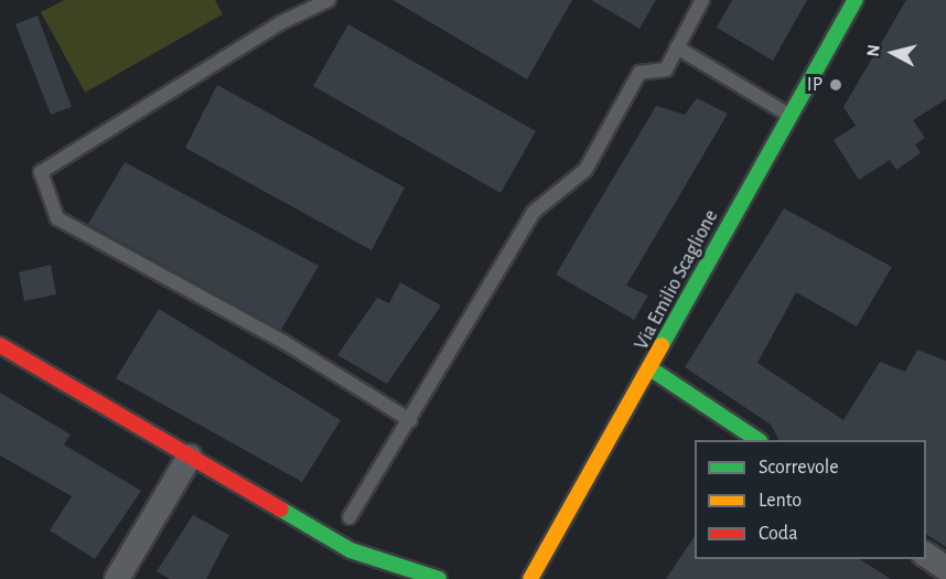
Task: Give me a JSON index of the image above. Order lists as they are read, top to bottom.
{
  "streets": {
    "main road": ["Via Emilio Scaglione"]
  },
  "places": ["IP"],
  "legend": ["Scorrevole", "Lento", "Coda"],
  "north": "left"
}
